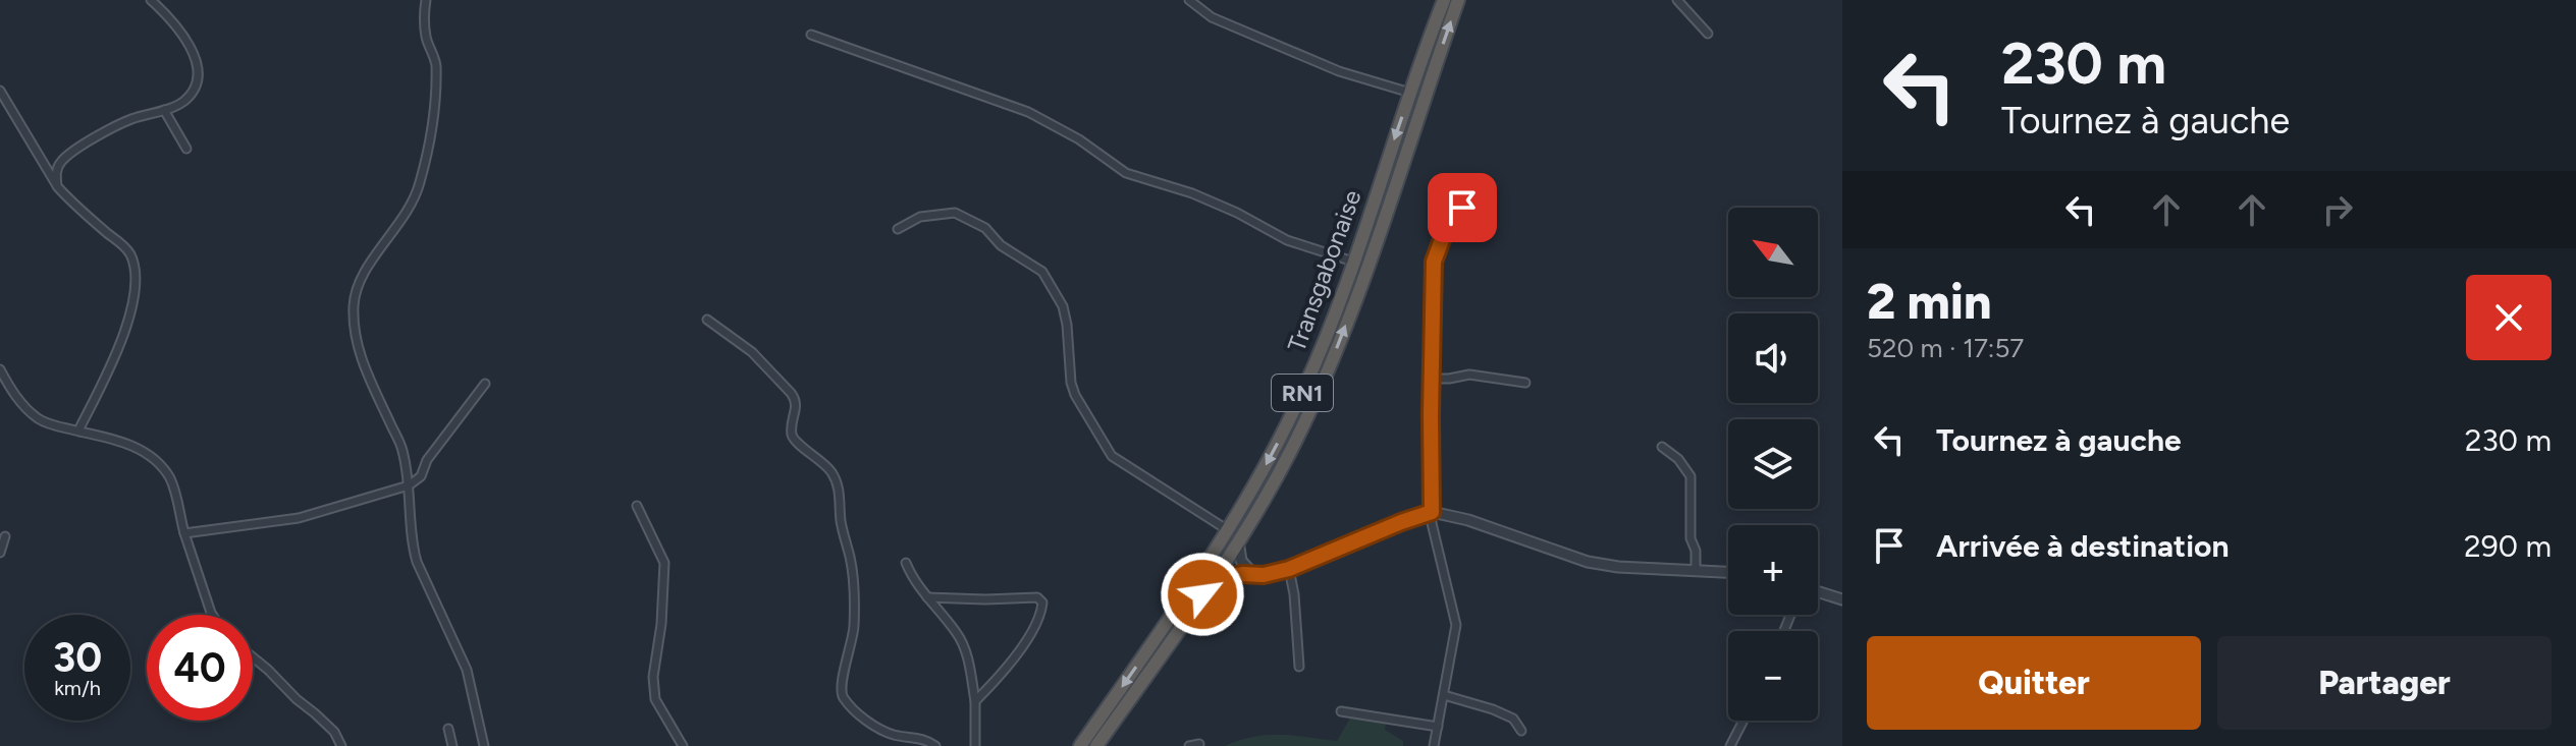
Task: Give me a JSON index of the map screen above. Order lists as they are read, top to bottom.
{
  "streets": {
    "highway": ["Transgabonaise", "RN1"]
  },
  "north": "top left",
  "page": {
    "turn": ["230 m", "Tournez à gauche"],
    "map_buttons": ["+", "−"],
    "heading": ["2 min", "520 m · 17:57"],
    "list": [
      {
        "name": "Tournez à gauche",
        "value": "230 m"
      },
      {
        "name": "Arrivée à destination",
        "value": "290 m"
      }
    ],
    "speed": "30 km/h",
    "limit": "40",
    "buttons": ["Quitter", "Partager"]
  }
}
